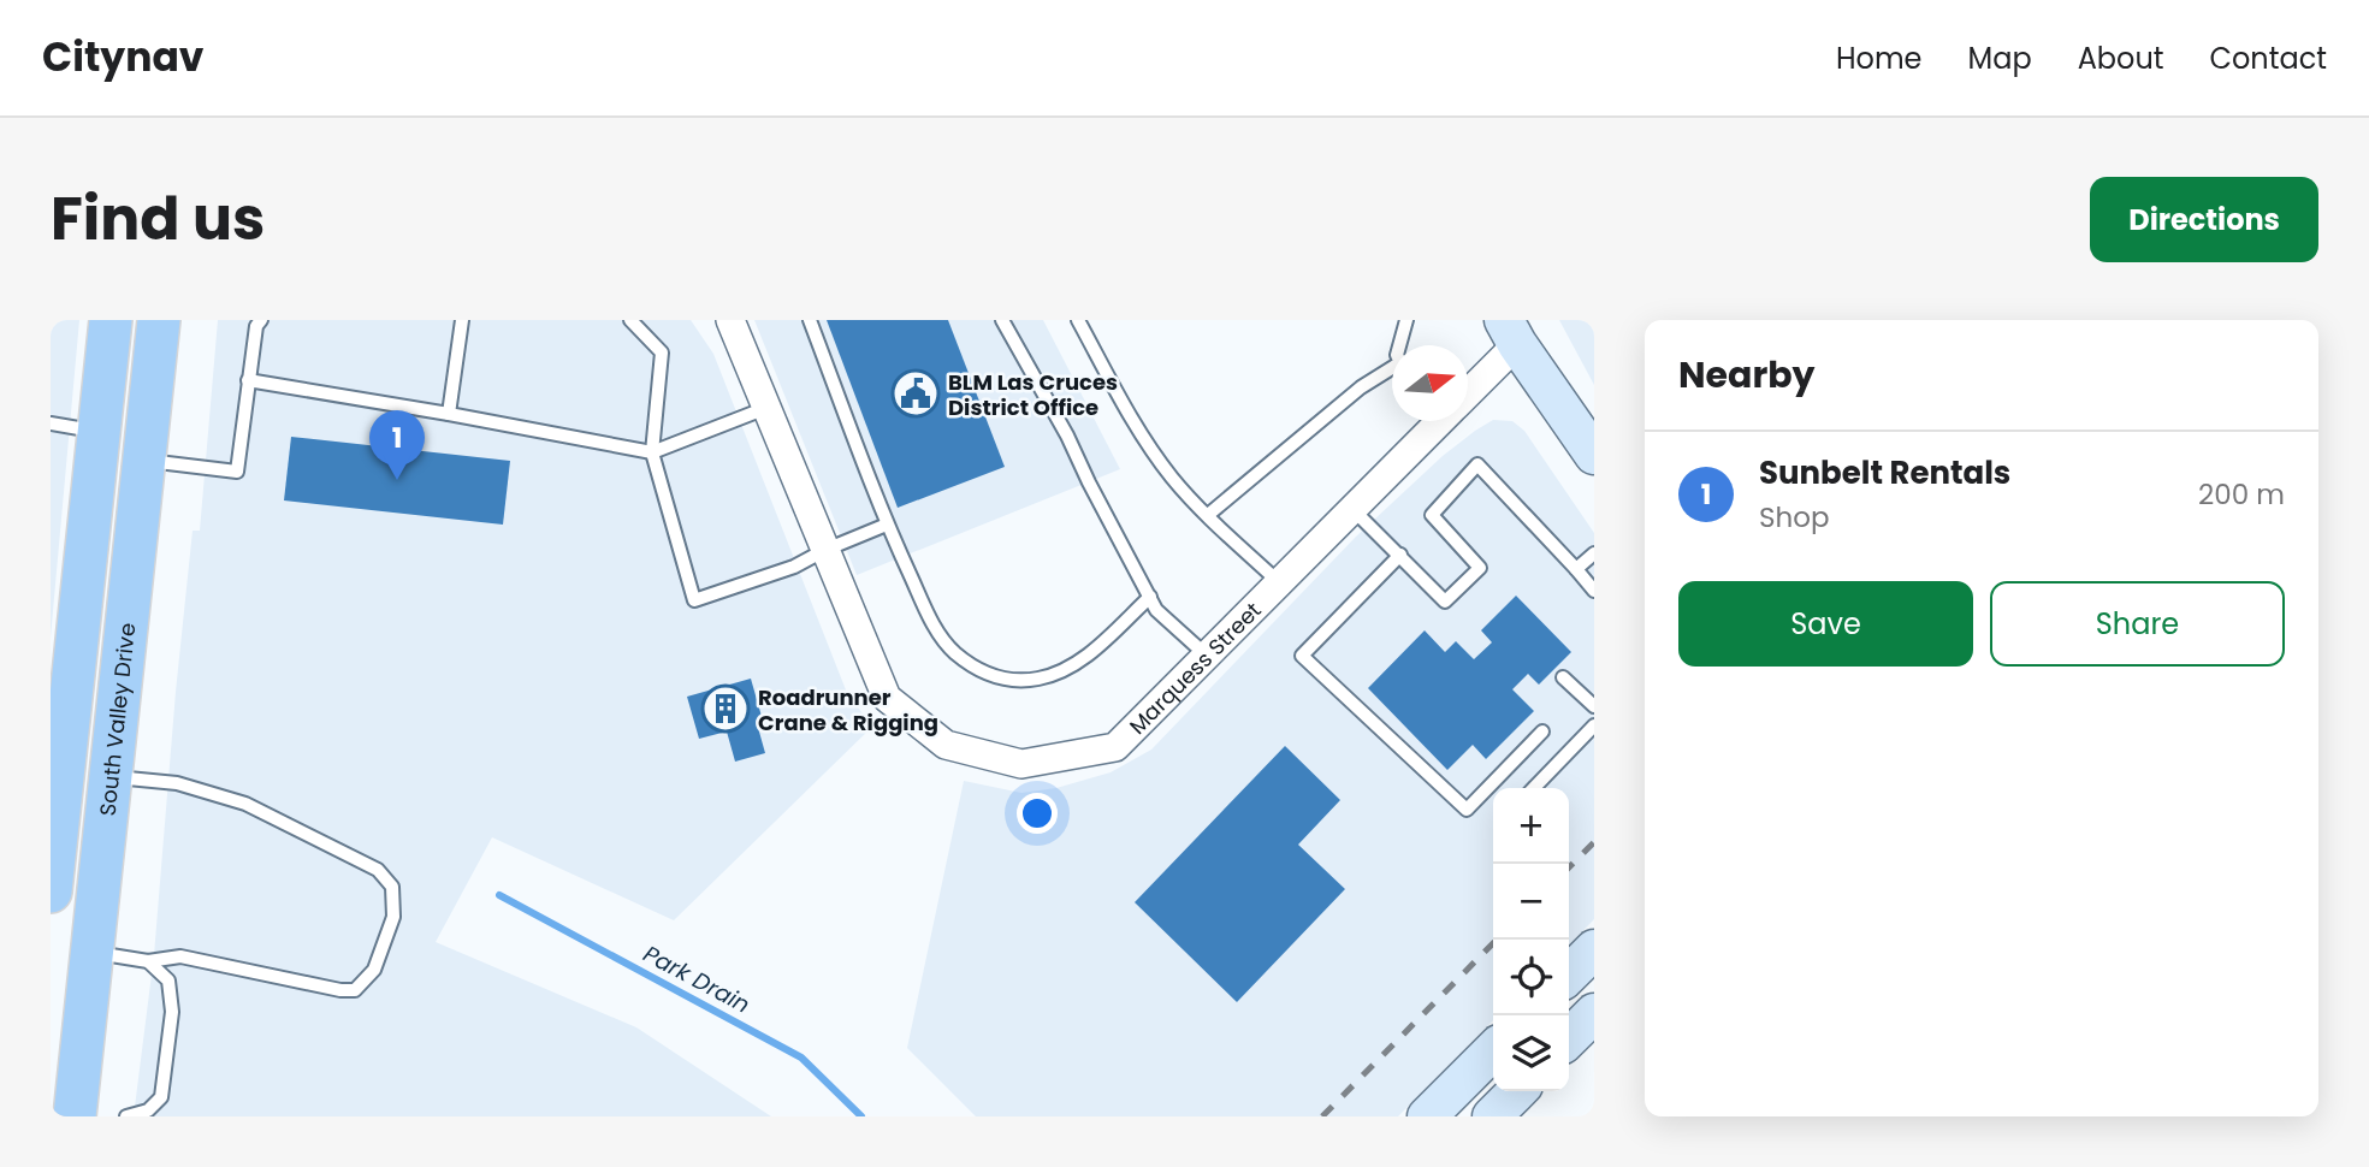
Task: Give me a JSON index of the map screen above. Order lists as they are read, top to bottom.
{
  "streets": {
    "main road": ["South Valley Drive"],
    "street": ["Marquess Street"]
  },
  "water": ["Park Drain"],
  "places": {
    "public building": ["BLM Las Cruces District Office"],
    "building": ["Roadrunner Crane & Rigging"]
  },
  "north": "right",
  "page": {
    "header": "Citynav",
    "nav": [
      "Home",
      "Map",
      "About",
      "Contact"
    ],
    "title": "Find us",
    "buttons": [
      "Directions",
      ["Save", "Share"]
    ],
    "heading": "Nearby",
    "pins": "1",
    "list": [
      {
        "mark": "1",
        "name": "Sunbelt Rentals",
        "note": "Shop",
        "value": "200 m"
      }
    ],
    "map_buttons": ["+", "−"]
  }
}
